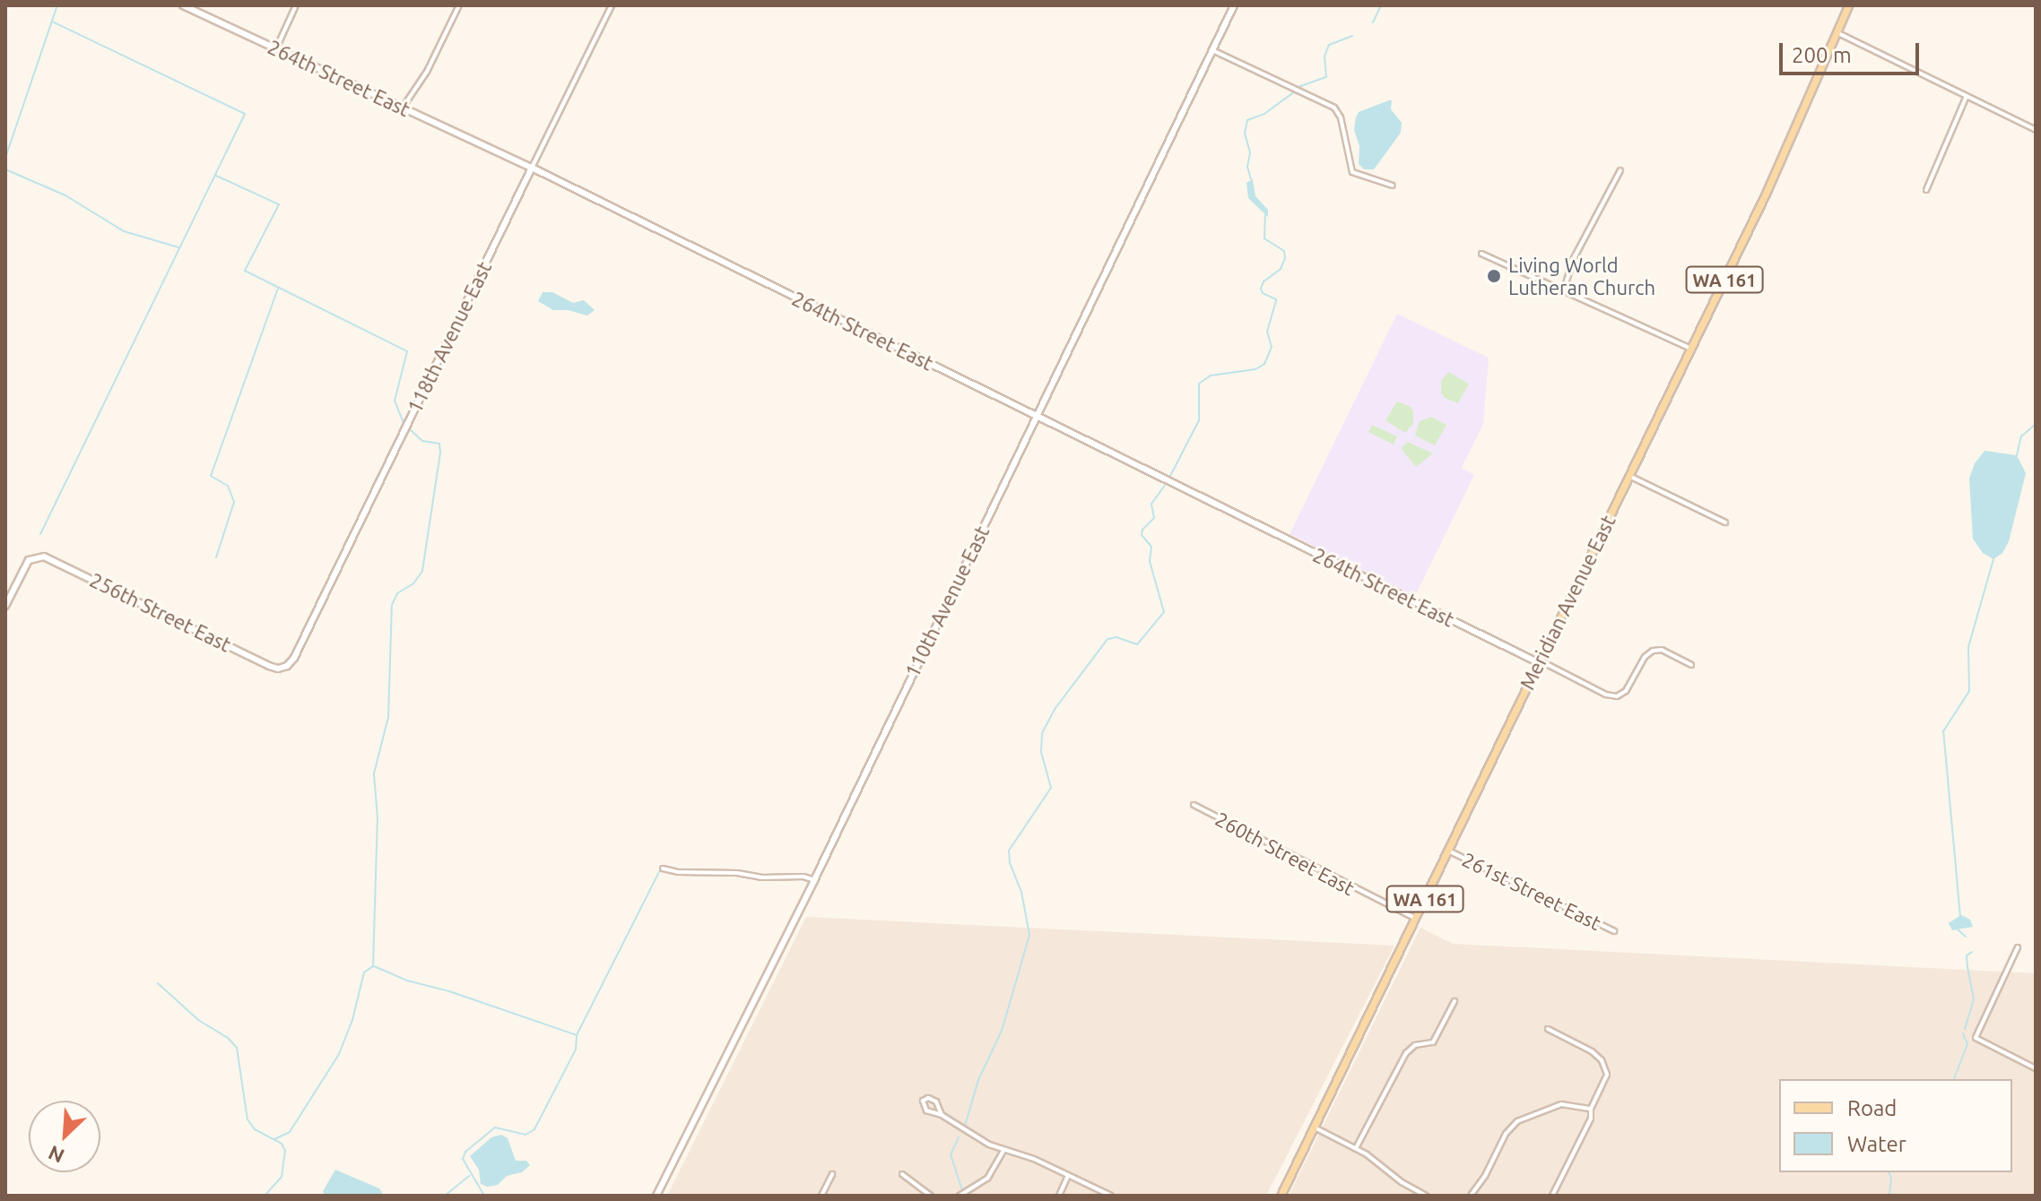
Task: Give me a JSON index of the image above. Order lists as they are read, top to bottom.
{
  "streets": {
    "main road": ["WA 161", "Meridian Avenue East"],
    "street": [
      "264th Street East",
      "118th Avenue East",
      "110th Avenue East",
      "256th Street East",
      "260th Street East",
      "261st Street East"
    ]
  },
  "crossings": [
    ["264th Street East", "118th Avenue East"],
    ["264th Street East", "110th Avenue East"],
    ["264th Street East", "Meridian Avenue East"],
    ["118th Avenue East", "256th Street East"],
    ["Meridian Avenue East", "260th Street East"],
    ["Meridian Avenue East", "261st Street East"]
  ],
  "places": ["Living World Lutheran Church"],
  "legend": ["Road", "Water"],
  "scale_bar": "200 m",
  "north": "bottom left"
}
